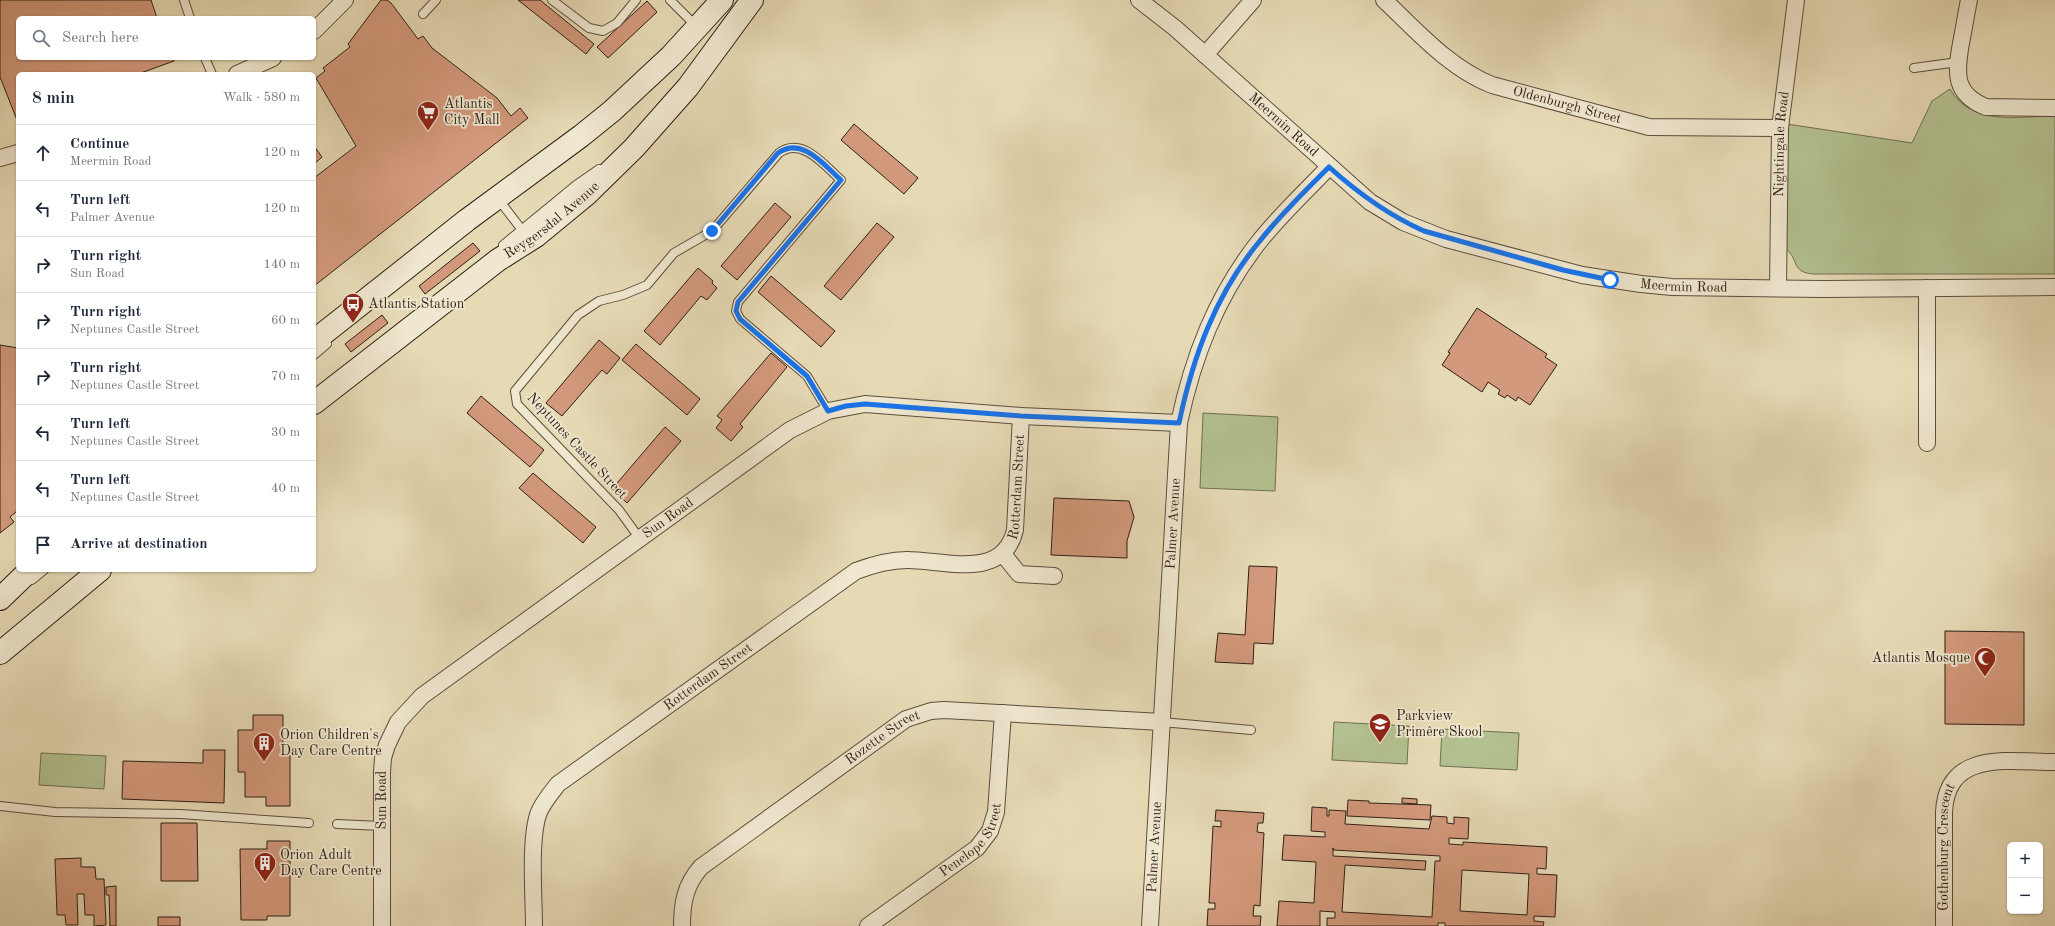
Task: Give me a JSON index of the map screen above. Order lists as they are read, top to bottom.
{
  "streets": {
    "main road": ["Reygersdal Avenue"],
    "street": [
      "Oldenburgh Street",
      "Meermin Road",
      "Nightingale Road",
      "Rotterdam Street",
      "Sun Road",
      "Palmer Avenue",
      "Rozette Street",
      "Penelope Street",
      "Gothenburg Crescent"
    ],
    "lane": ["Neptunes Castle Street"]
  },
  "crossings": [
    ["Oldenburgh Street", "Nightingale Road"],
    ["Meermin Road", "Nightingale Road"],
    ["Meermin Road", "Palmer Avenue"],
    ["Neptunes Castle Street", "Sun Road"],
    ["Rotterdam Street", "Sun Road"],
    ["Sun Road", "Palmer Avenue"],
    ["Palmer Avenue", "Rozette Street"],
    ["Rozette Street", "Penelope Street"]
  ],
  "places": {
    "supermarket": ["Atlantis City Mall"],
    "bus stop": ["Atlantis Station"],
    "mosque": ["Atlantis Mosque"],
    "school or university": ["Parkview Primêre Skool"],
    "building": ["Orion Children's Day Care Centre", "Orion Adult Day Care Centre"]
  },
  "page": {
    "search": "Search here",
    "heading": ["8 min", "Walk · 580 m"],
    "list": [
      ["Continue", "Meermin Road", "120 m"],
      ["Turn left", "Palmer Avenue", "120 m"],
      ["Turn right", "Sun Road", "140 m"],
      ["Turn right", "Neptunes Castle Street", "60 m"],
      ["Turn right", "Neptunes Castle Street", "70 m"],
      ["Turn left", "Neptunes Castle Street", "30 m"],
      ["Turn left", "Neptunes Castle Street", "40 m"],
      "Arrive at destination"
    ],
    "map_buttons": ["+", "−"]
  }
}
